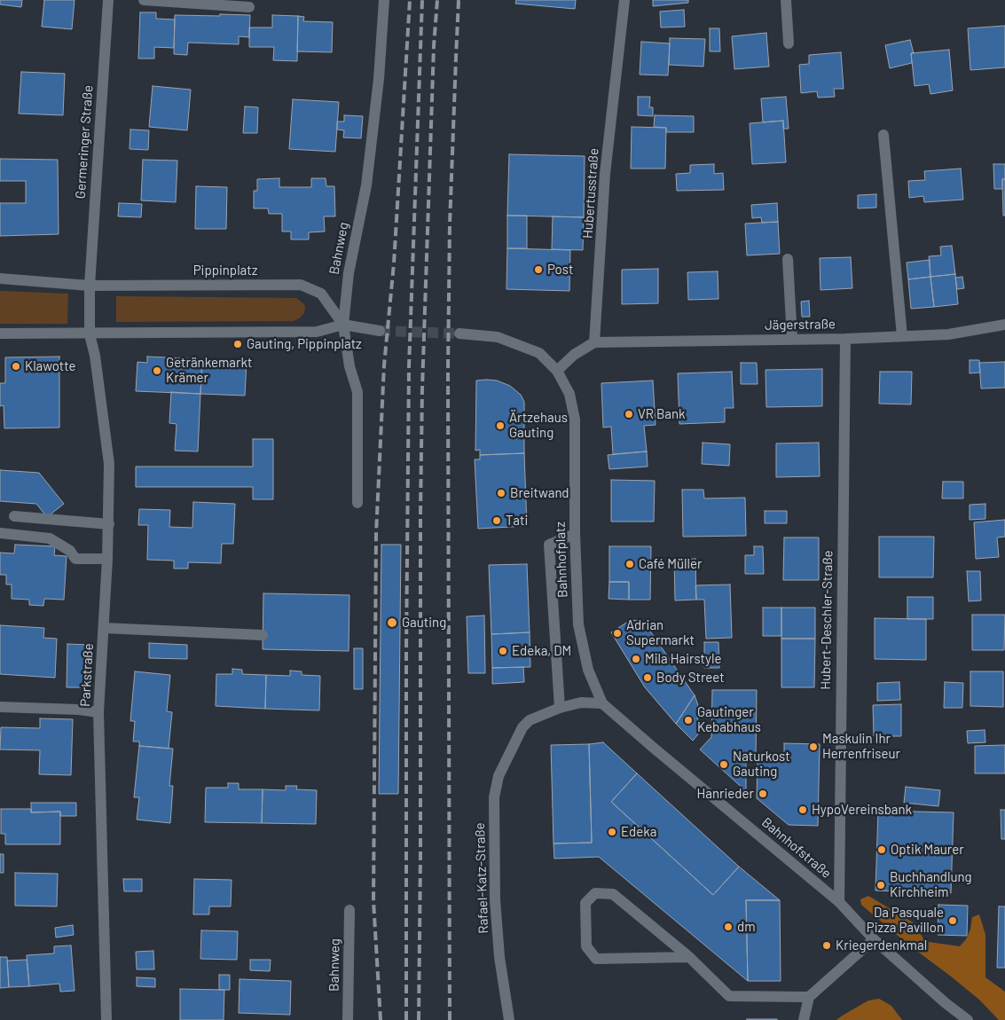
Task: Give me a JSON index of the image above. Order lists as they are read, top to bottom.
{
  "streets": {
    "street": [
      "Germeringer Straße",
      "Hubertusstraße",
      "Bahnweg",
      "Pippinplatz",
      "Jägerstraße",
      "Bahnhofplatz",
      "Hubert-Deschler-Straße",
      "Parkstraße",
      "Bahnhofstraße",
      "Rafael-Katz-Straße"
    ]
  },
  "crossings": [
    ["Germeringer Straße", "Pippinplatz"],
    ["Hubertusstraße", "Jägerstraße"],
    ["Bahnweg", "Pippinplatz"],
    ["Jägerstraße", "Hubert-Deschler-Straße"],
    ["Bahnhofplatz", "Bahnhofstraße"],
    ["Hubert-Deschler-Straße", "Bahnhofstraße"]
  ],
  "places": [
    "Post",
    "Gauting, Pippinplatz",
    "Klawotte",
    "Getränkemarkt Krämer",
    "VR Bank",
    "Ärtzehaus Gauting",
    "Breitwand",
    "Tati",
    "Café Müller",
    "Gauting",
    "Adrian Supermarkt",
    "Edeka, DM",
    "Mila Hairstyle",
    "Body Street",
    "Gautinger Kebabhaus",
    "Maskulin Ihr Herrenfriseur",
    "Naturkost Gauting",
    "Hanrieder",
    "HypoVereinsbank",
    "Edeka",
    "Optik Maurer",
    "Buchhandlung Kirchheim",
    "Da Pasquale Pizza Pavillon",
    "dm",
    "Kriegerdenkmal"
  ]
}
